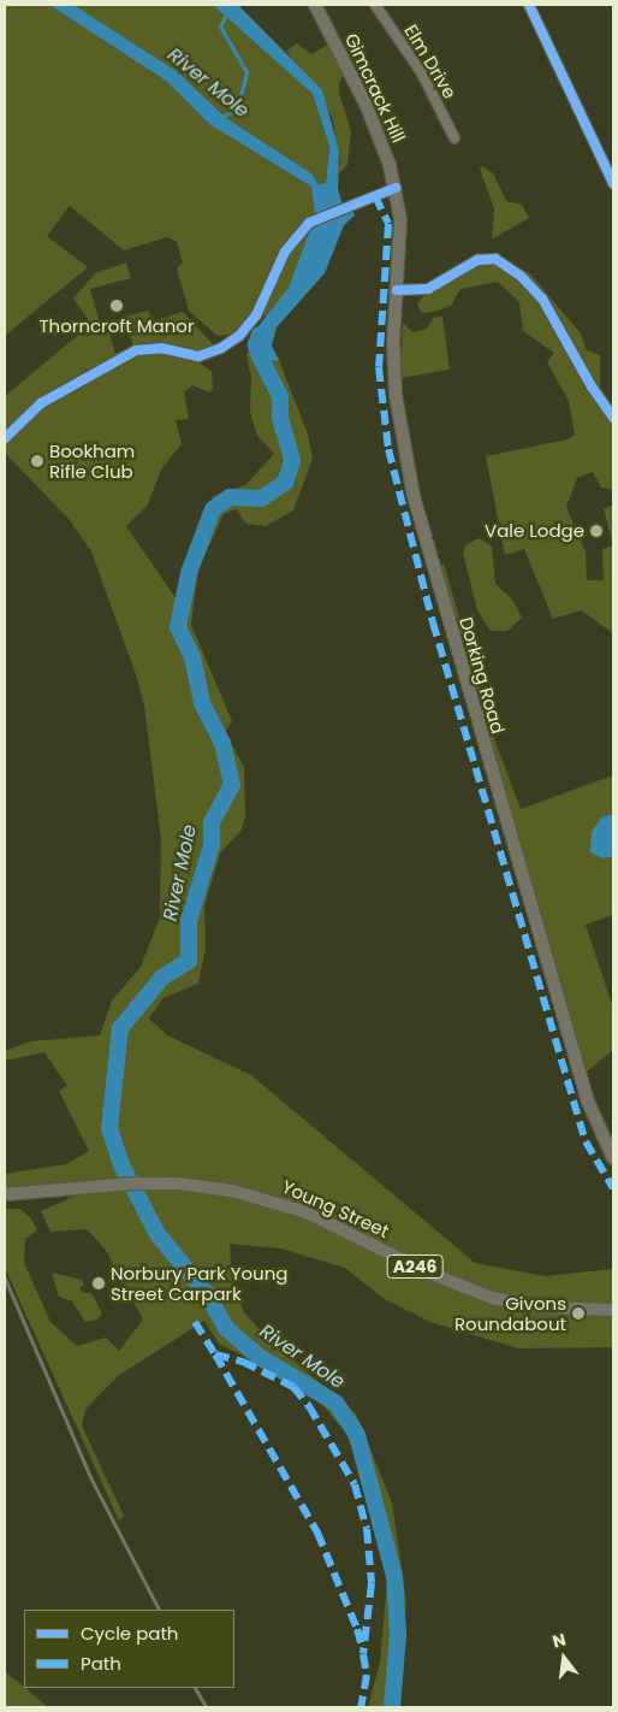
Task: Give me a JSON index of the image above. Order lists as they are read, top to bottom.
{
  "streets": {
    "main road": [
      "Gimcrack Hill",
      "Dorking Road",
      "Young Street",
      "A246"
    ],
    "street": ["Elm Drive"]
  },
  "crossings": [
    ["Gimcrack Hill", "Dorking Road"]
  ],
  "water": ["River Mole"],
  "places": [
    "Thorncroft Manor",
    "Bookham Rifle Club",
    "Vale Lodge",
    "Norbury Park Young Street Carpark",
    "Givons Roundabout"
  ],
  "legend": ["Cycle path", "Path"],
  "north": "top"
}
